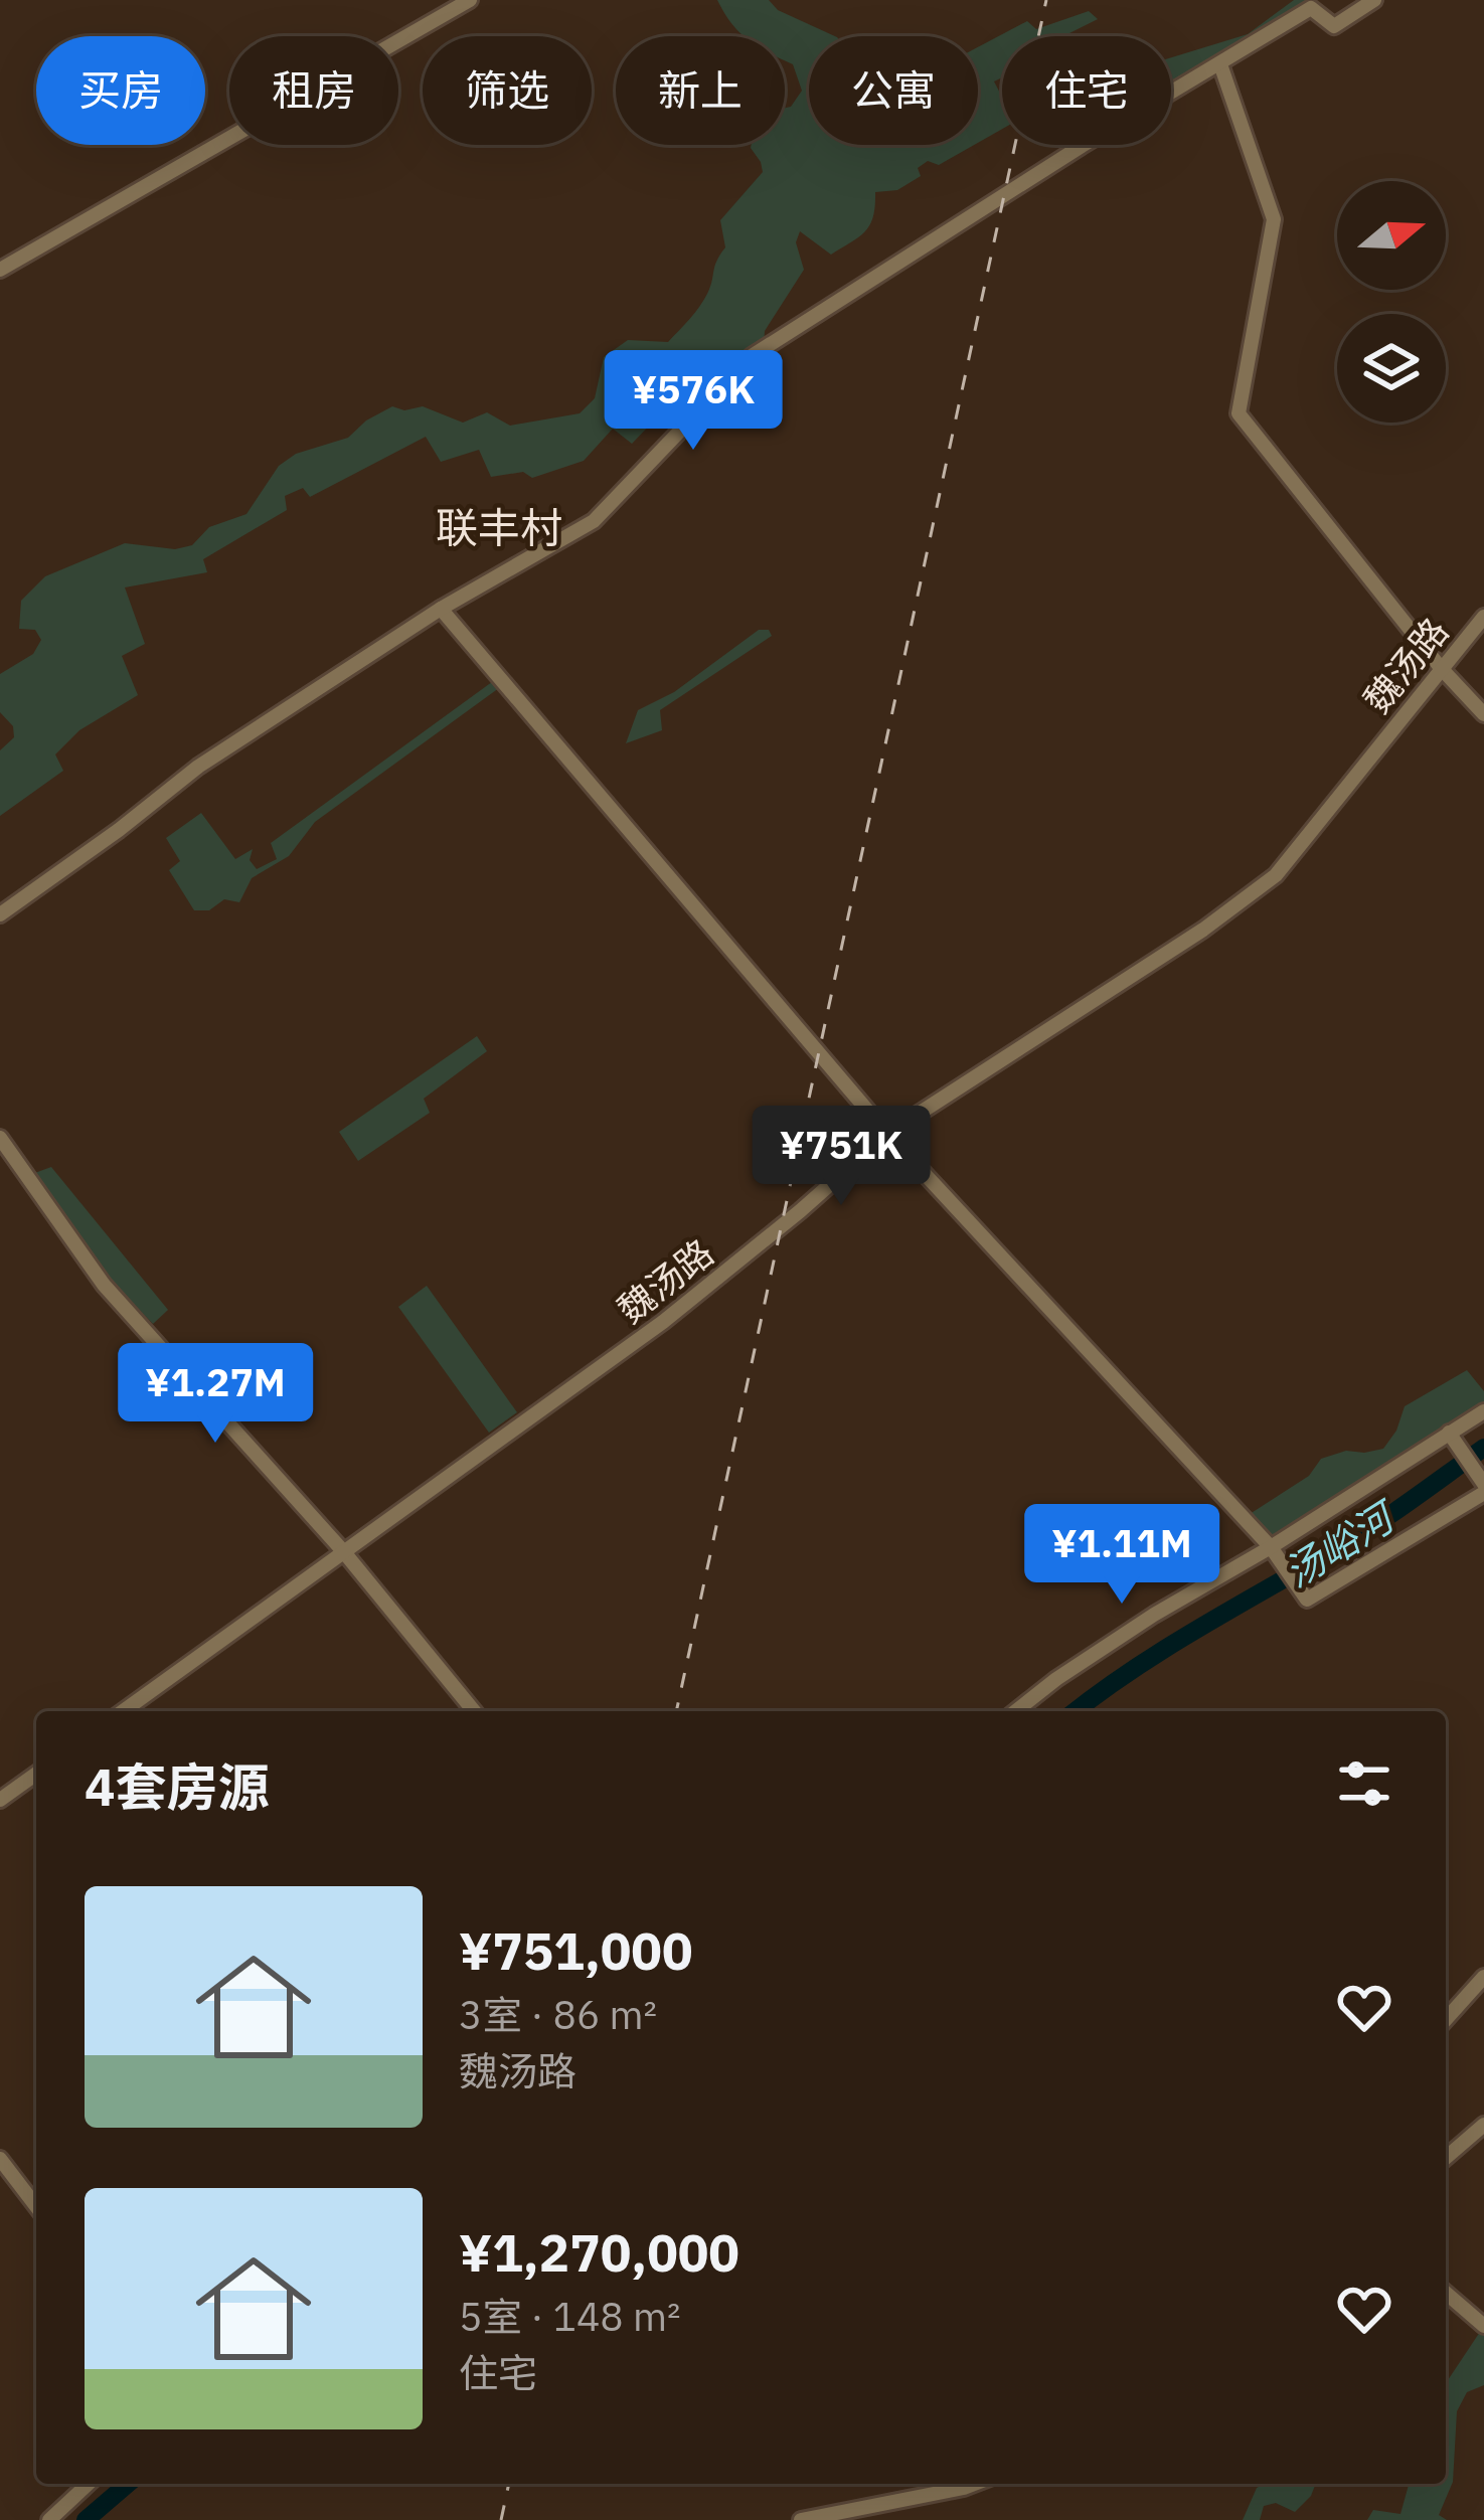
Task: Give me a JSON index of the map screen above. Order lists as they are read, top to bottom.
{
  "streets": {
    "street": ["魏汤路"]
  },
  "districts": ["联丰村"],
  "water": ["汤峪河"],
  "north": "right",
  "page": {
    "chip": [
      "买房",
      "租房",
      "筛选",
      "新上",
      "公寓",
      "住宅"
    ],
    "price": [
      "¥576K",
      "¥751K",
      "¥1.27M",
      "¥1.11M"
    ],
    "heading": "4套房源",
    "list": [
      {
        "name": "¥751,000",
        "note": "3室 · 86 m² · 魏汤路"
      },
      {
        "name": "¥1,270,000",
        "note": "5室 · 148 m² · 住宅"
      }
    ]
  }
}
